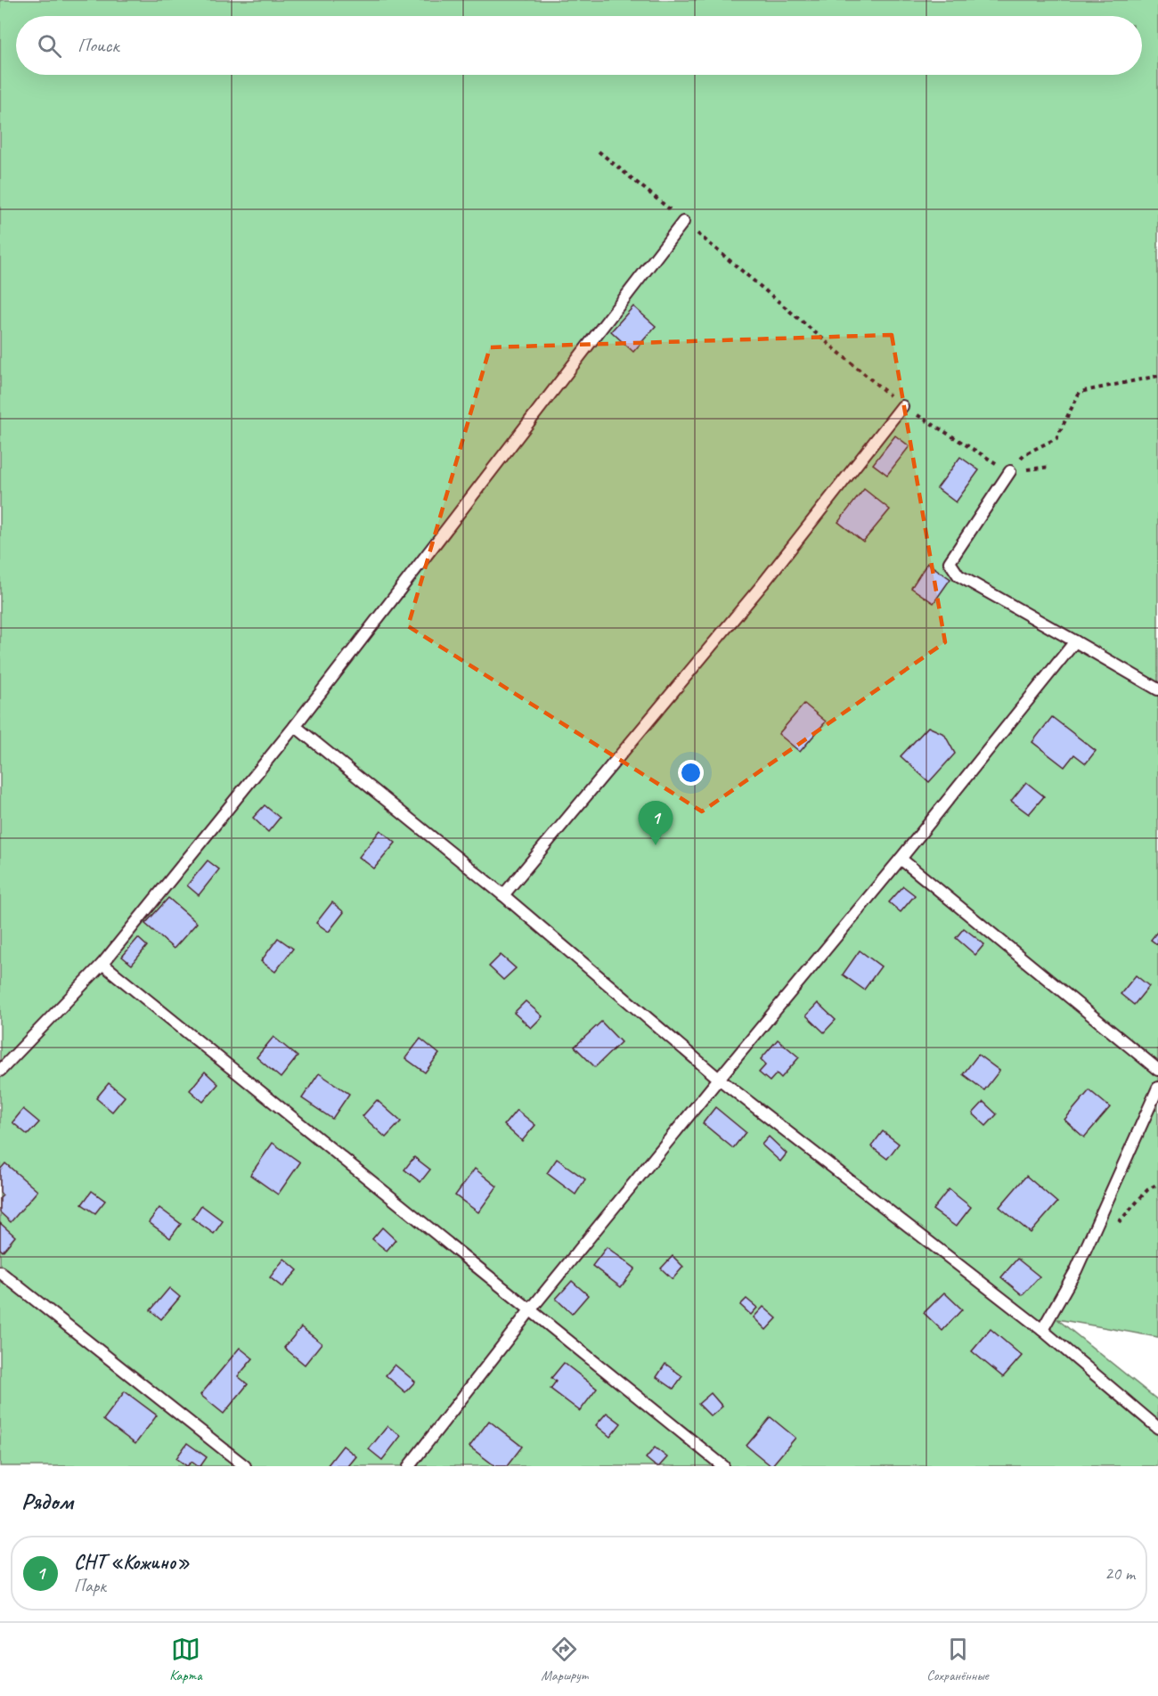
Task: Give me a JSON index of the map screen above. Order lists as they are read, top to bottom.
{
  "page": {
    "search": "Поиск",
    "pins": "1",
    "heading": "Рядом",
    "list": [
      {
        "mark": "1",
        "name": "СНТ «Кожино»",
        "note": "Парк",
        "value": "20 m"
      }
    ],
    "nav": ["Карта", "Маршрут", "Сохранённые"]
  }
}
